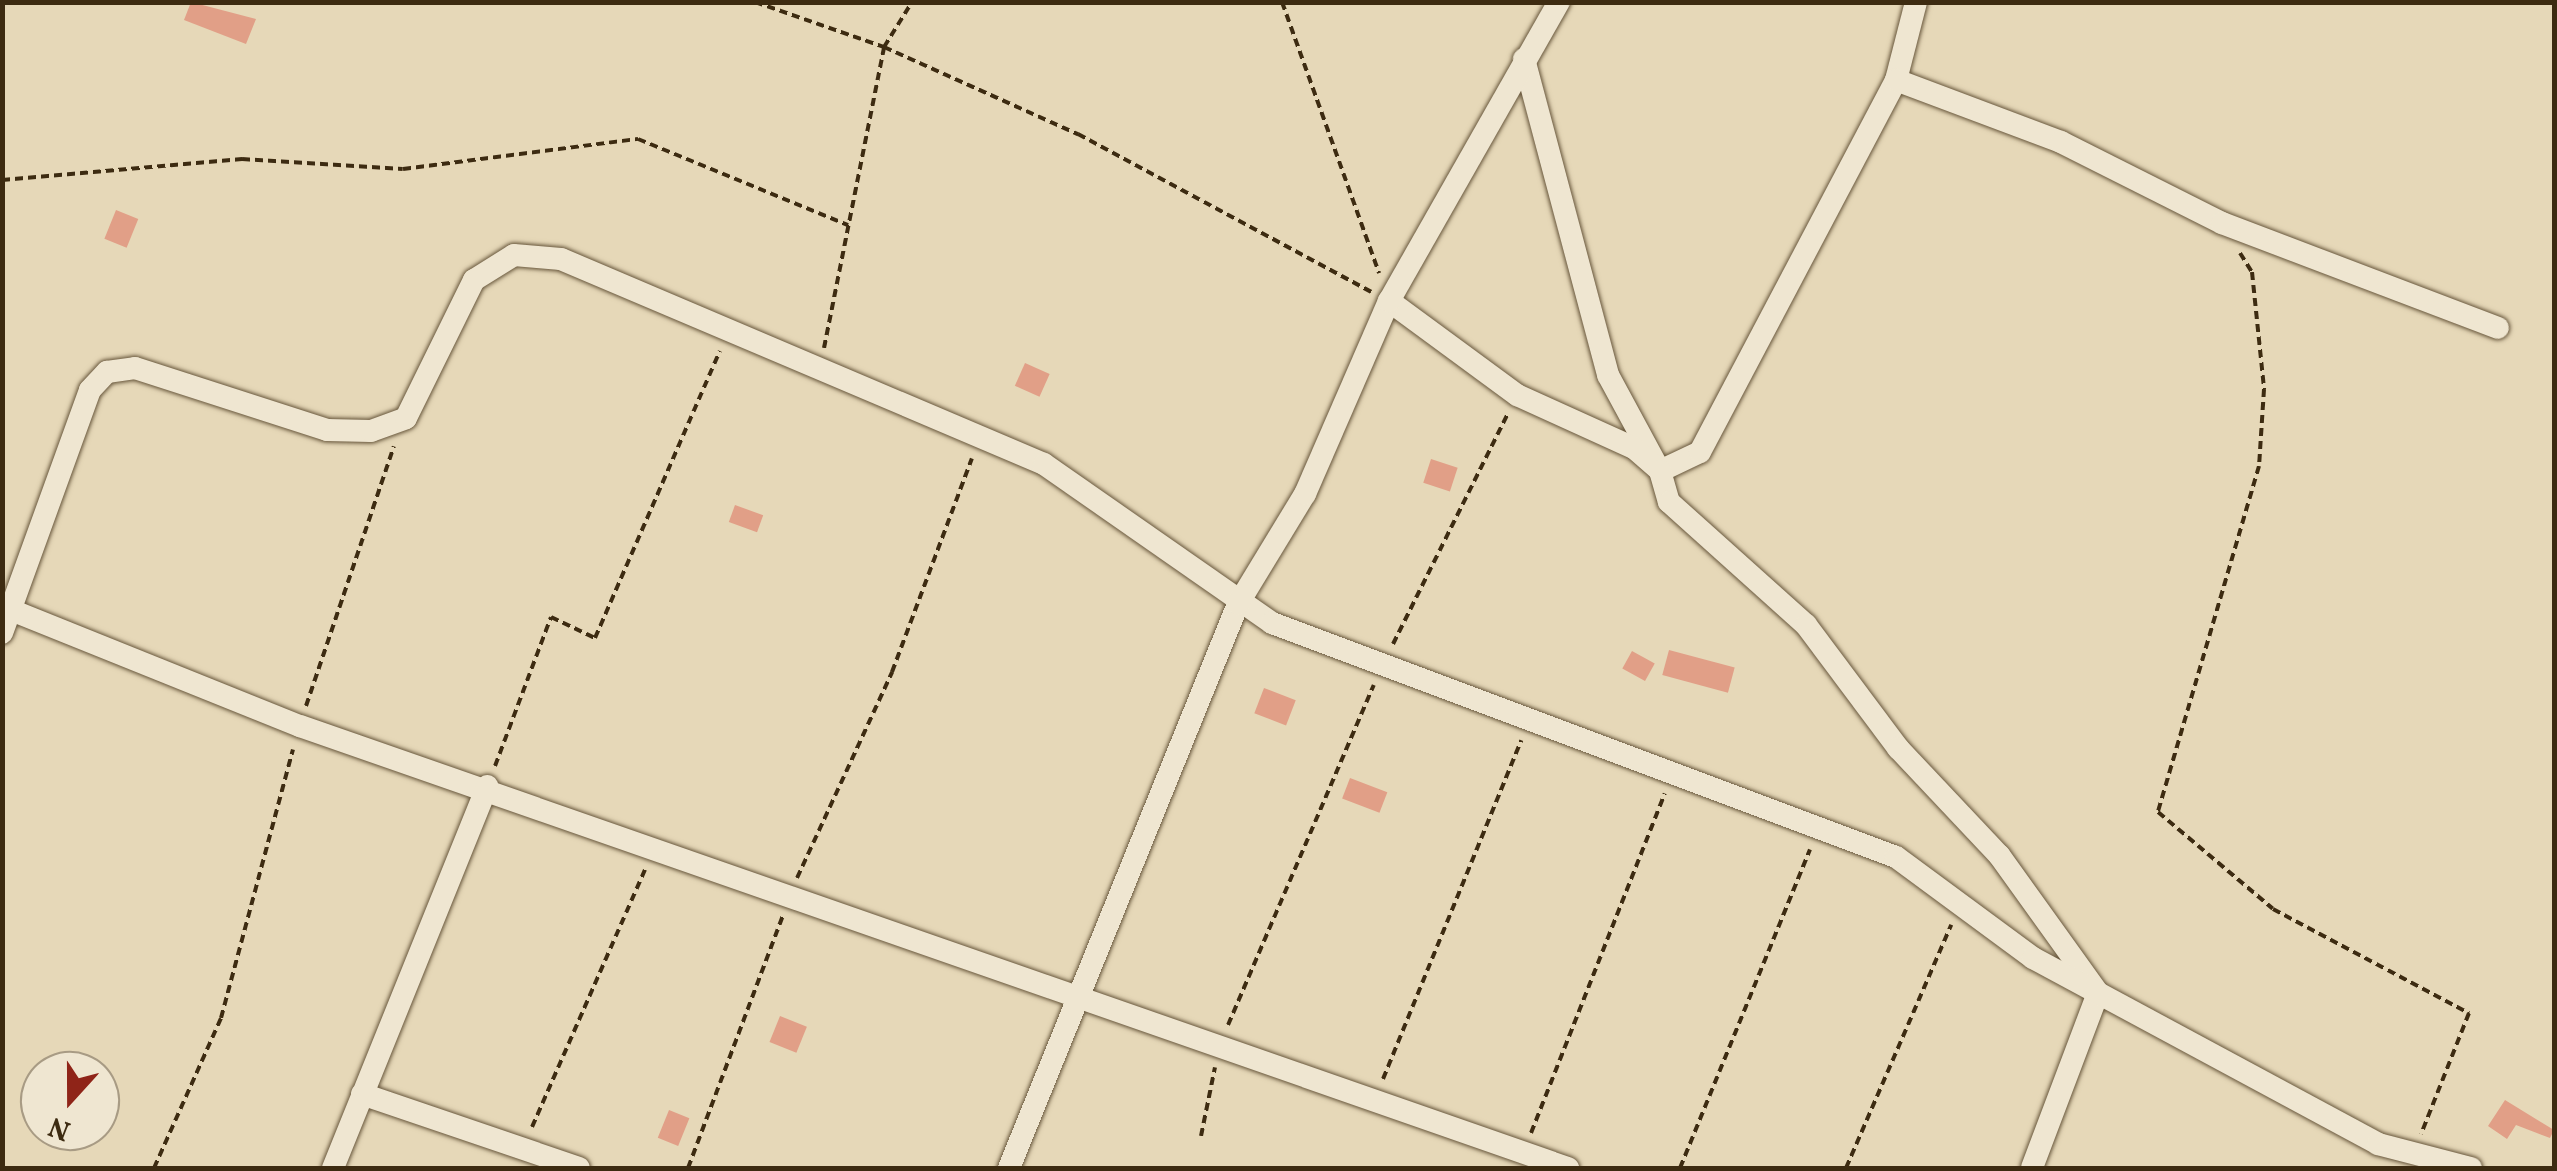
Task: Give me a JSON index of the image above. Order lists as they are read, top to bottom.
{
  "north": "bottom"
}
